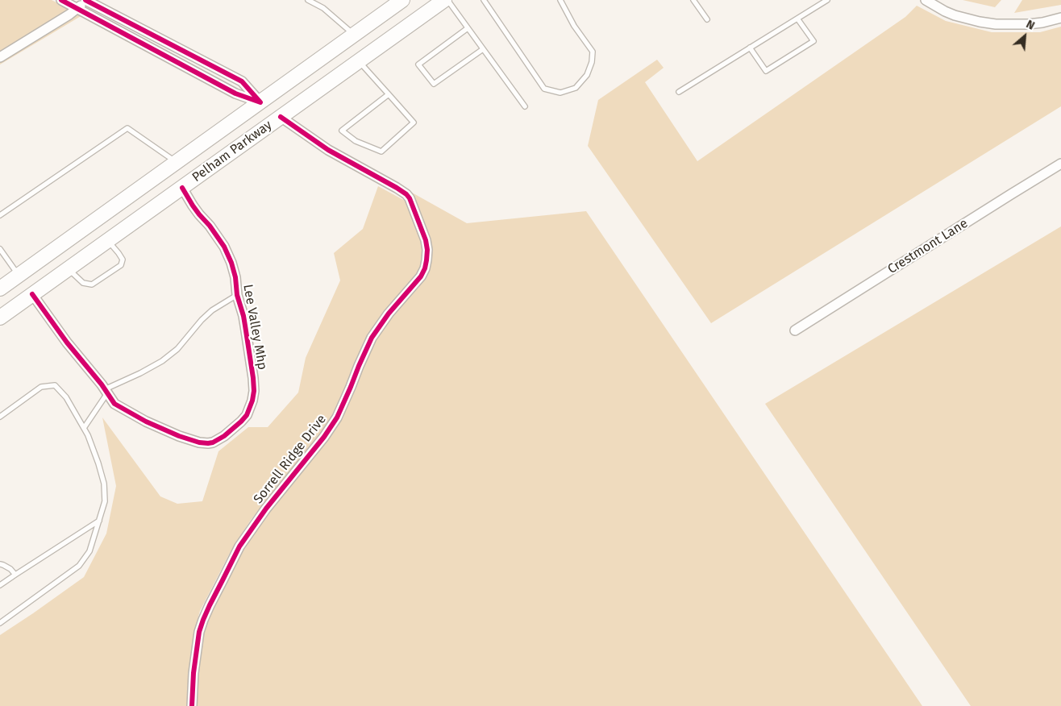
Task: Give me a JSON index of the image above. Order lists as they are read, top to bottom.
{
  "streets": {
    "main road": ["Pelham Parkway"],
    "street": ["Crestmont Lane", "Lee Valley Mhp", "Sorrell Ridge Drive"]
  },
  "crossings": [
    ["Pelham Parkway", "Lee Valley Mhp"],
    ["Pelham Parkway", "Sorrell Ridge Drive"]
  ],
  "north": "top right"
}
